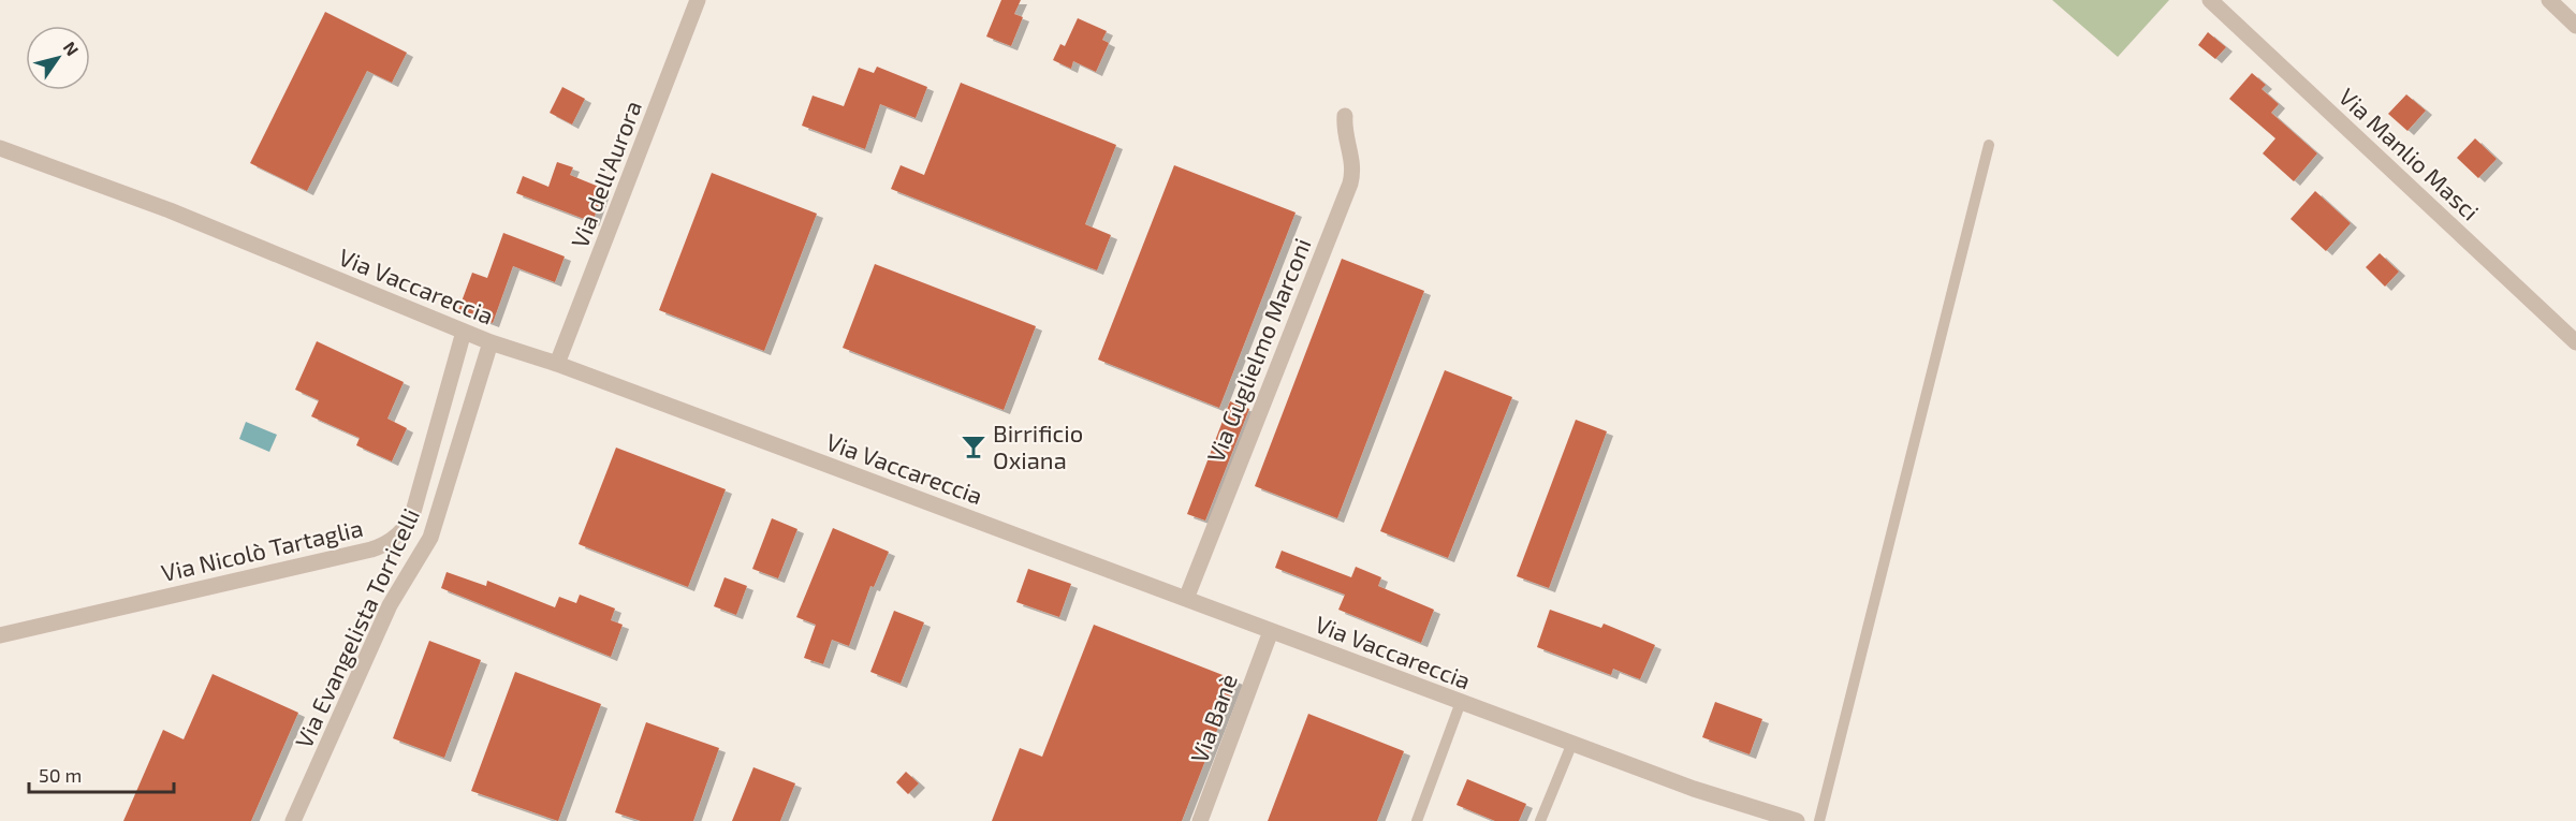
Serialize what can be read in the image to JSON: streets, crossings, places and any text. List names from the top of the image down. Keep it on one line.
{"streets":{"street":["Via Manlio Masci","Via dell'Aurora","Via Vaccareccia","Via Guglielmo Marconi","Via Nicolò Tartaglia","Via Evangelista Torricelli","Via Banè"]},"crossings":[["Via dell'Aurora","Via Vaccareccia"],["Via Vaccareccia","Via Guglielmo Marconi"],["Via Vaccareccia","Via Nicolò Tartaglia"],["Via Vaccareccia","Via Evangelista Torricelli"],["Via Vaccareccia","Via Banè"]],"places":{"bar":["Birrificio Oxiana"]},"scale_bar":"50 m","north":"top right"}
